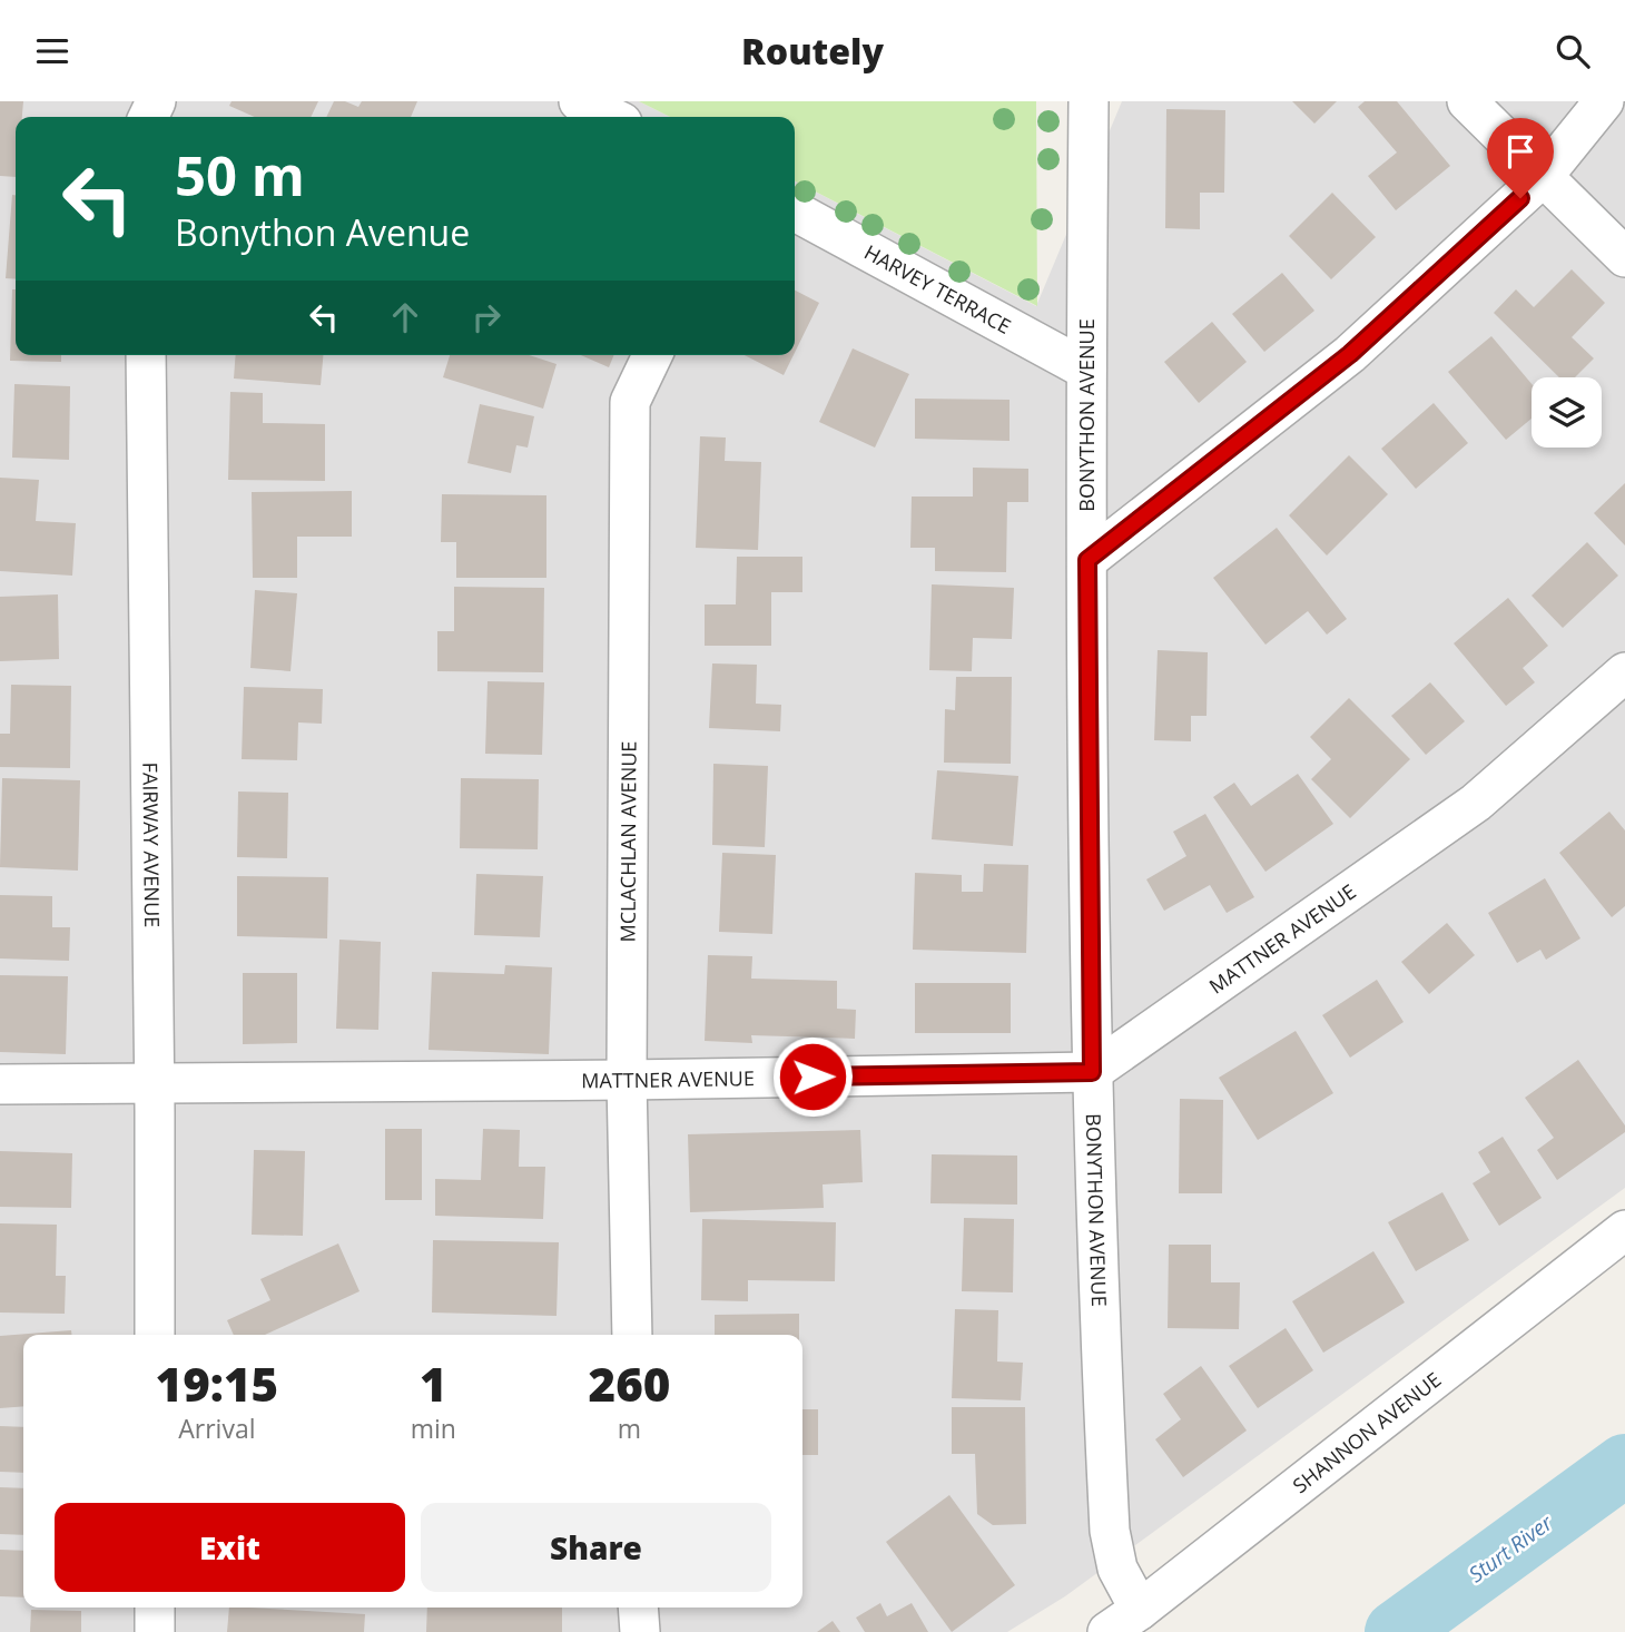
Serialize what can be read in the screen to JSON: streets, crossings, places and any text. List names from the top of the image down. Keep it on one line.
{"streets":{"street":["HARVEY TERRACE","BONYTHON AVENUE","MCLACHLAN AVENUE","FAIRWAY AVENUE","MATTNER AVENUE","SHANNON AVENUE"]},"crossings":[["HARVEY TERRACE","BONYTHON AVENUE"],["BONYTHON AVENUE","MATTNER AVENUE"],["BONYTHON AVENUE","SHANNON AVENUE"],["MCLACHLAN AVENUE","MATTNER AVENUE"],["FAIRWAY AVENUE","MATTNER AVENUE"]],"water":["Sturt River"],"page":{"header":"Routely","turn":["50 m","Bonython Avenue"],"eta":["19:15","Arrival","1","min","260","m"],"buttons":["Exit","Share"]}}
